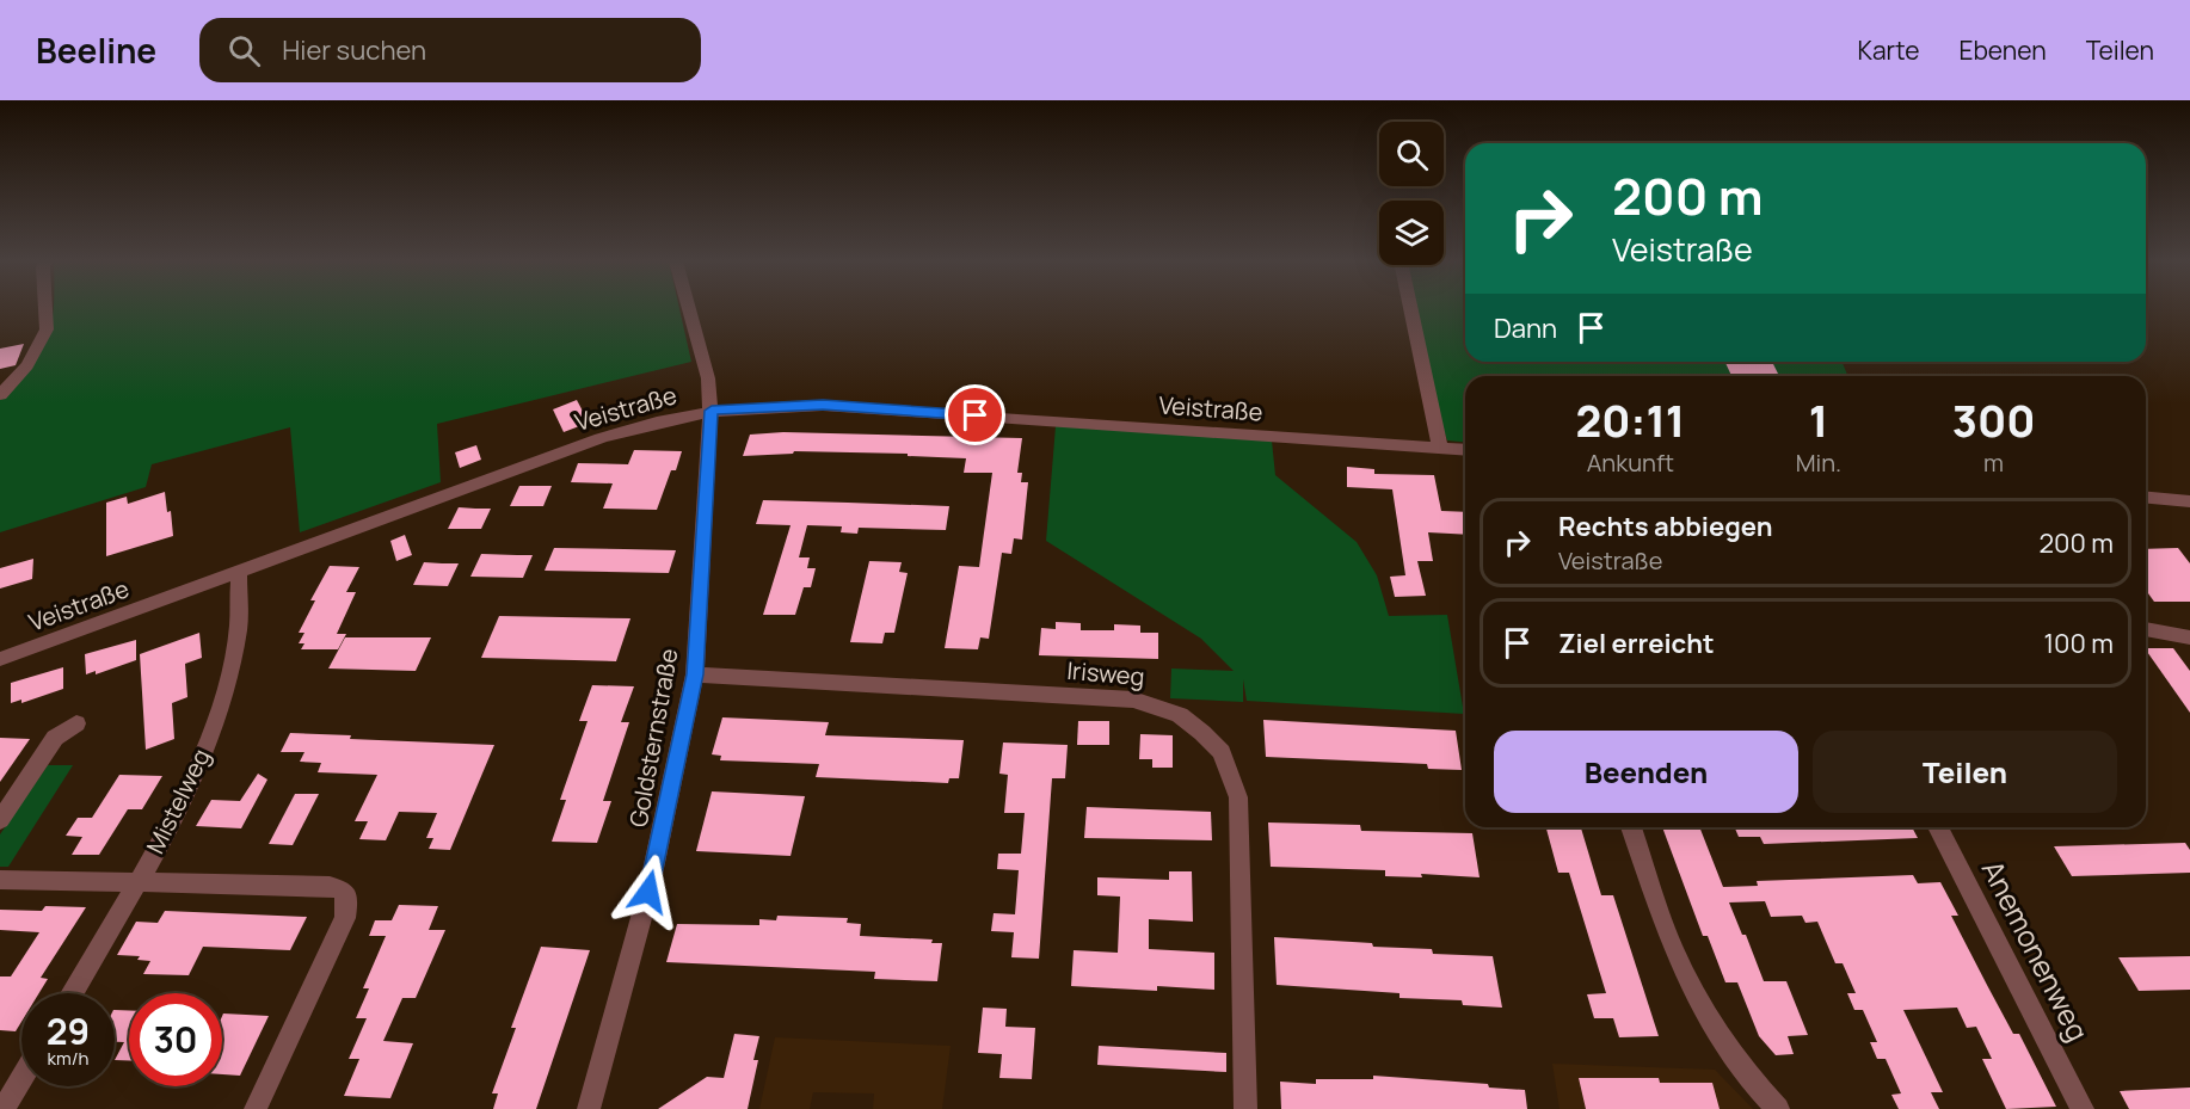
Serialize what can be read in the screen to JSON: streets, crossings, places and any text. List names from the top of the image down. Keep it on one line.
{"streets":{"street":["Veistraße","Irisweg","Goldsternstraße","Mistelweg","Anemonenweg"]},"crossings":[["Veistraße","Goldsternstraße"],["Veistraße","Mistelweg"],["Irisweg","Goldsternstraße"]],"page":{"header":"Beeline","search":"Hier suchen","nav":["Karte","Ebenen","Teilen"],"turn":["200 m","Veistraße"],"then":"Dann","eta":["20:11","Ankunft","1","Min.","300","m"],"list":[{"name":"Rechts abbiegen","note":"Veistraße","value":"200 m"},{"name":"Ziel erreicht","value":"100 m"}],"buttons":["Beenden","Teilen"],"speed":"29 km/h","limit":"30"}}
